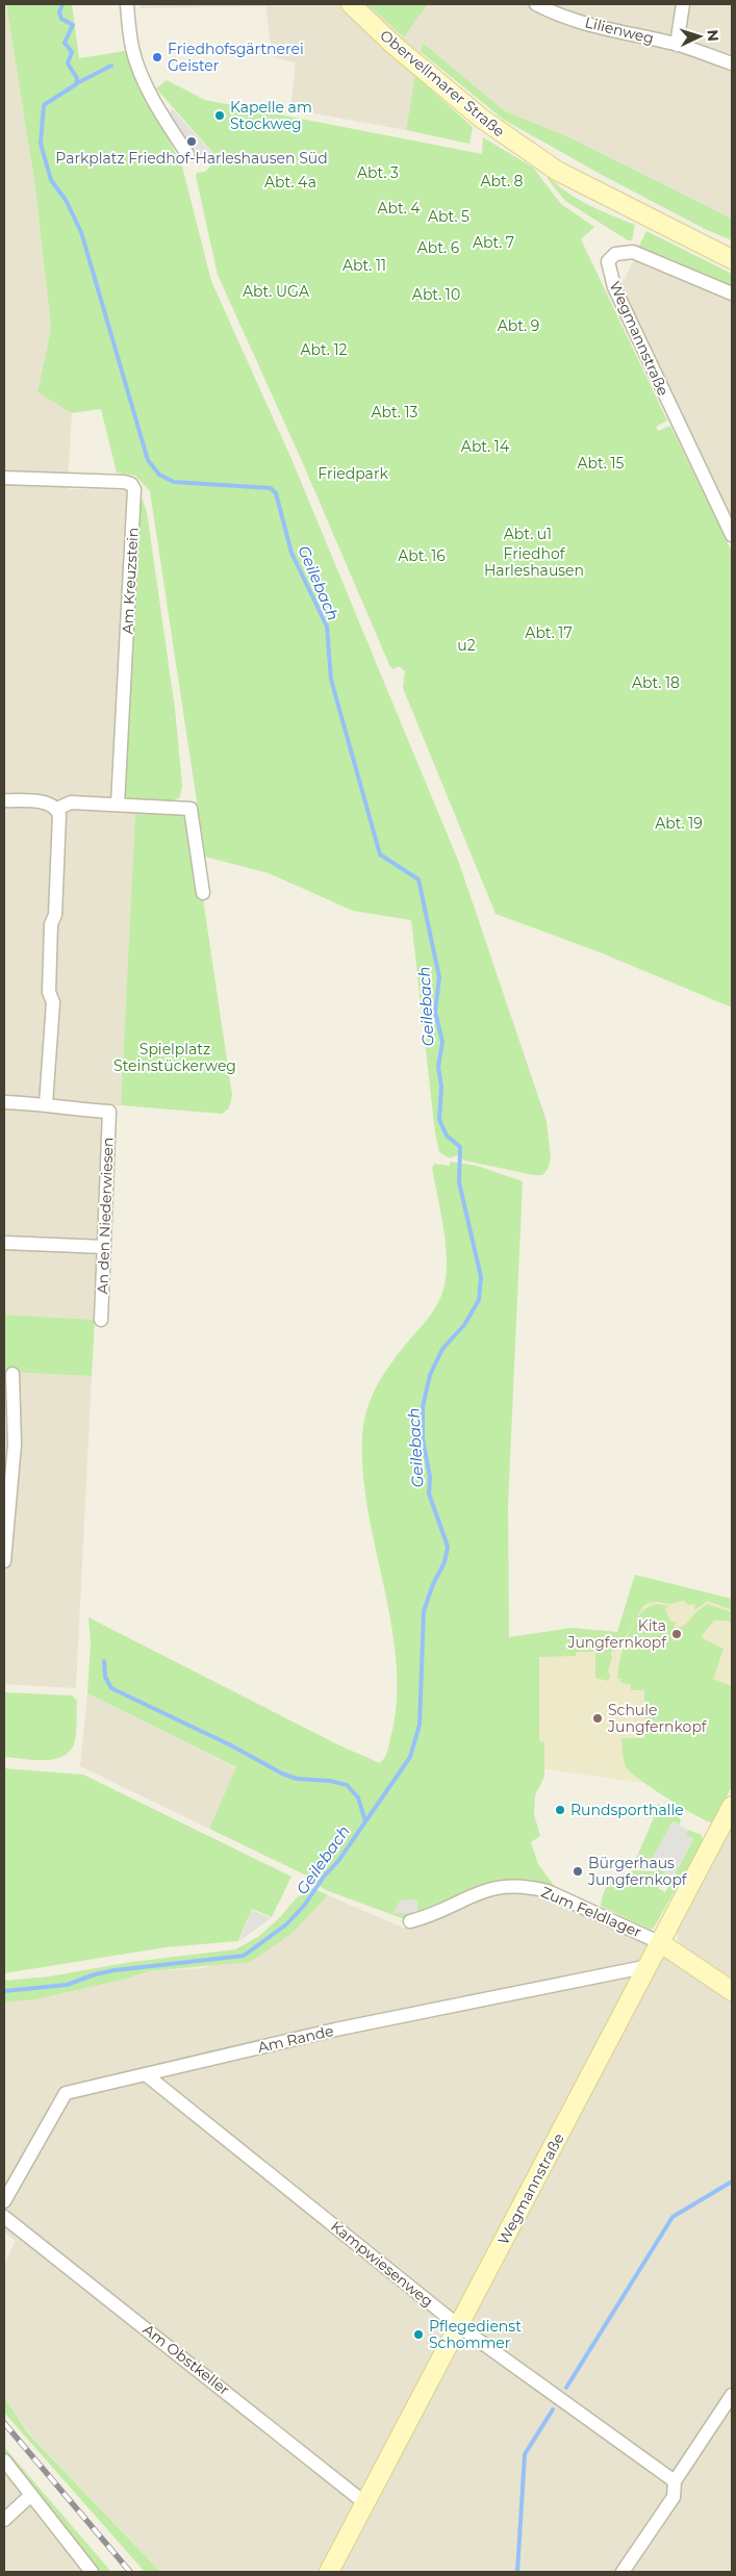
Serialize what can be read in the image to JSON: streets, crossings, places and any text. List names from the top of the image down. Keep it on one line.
{"streets":{"street":["Lilienweg","Obervellmarer Straße","Wegmannstraße","Am Kreuzstein","An den Niederwiesen","Zum Feldlager","Am Rande","Kampwiesenweg","Am Obstkeller"]},"crossings":[["Wegmannstraße","Zum Feldlager"],["Wegmannstraße","Am Rande"],["Wegmannstraße","Kampwiesenweg"],["Wegmannstraße","Am Obstkeller"],["Am Rande","Kampwiesenweg"]],"water":["Geilebach"],"parks":["Abt. 3","Abt. 8","Abt. 4a","Abt. 4","Abt. 5","Abt. 7","Abt. 6","Abt. 11","Abt. UGA","Abt. 10","Abt. 9","Abt. 12","Abt. 13","Abt. 14","Abt. 15","Friedpark","Abt. u1","Friedhof Harleshausen","Abt. 16","Abt. 17","u2","Abt. 18","Abt. 19","Spielplatz Steinstückerweg"],"places":["Friedhofsgärtnerei Geister","Kapelle am Stockweg","Parkplatz Friedhof-Harleshausen Süd","Kita Jungfernkopf","Schule Jungfernkopf","Rundsporthalle","Bürgerhaus Jungfernkopf","Pflegedienst Schommer"],"north":"right"}
